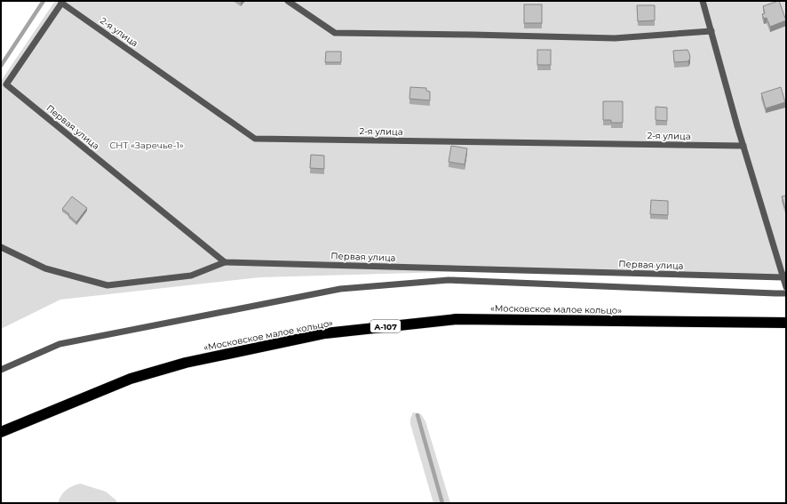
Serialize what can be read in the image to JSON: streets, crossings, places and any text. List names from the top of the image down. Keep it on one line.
{"streets":{"highway":["«Московское малое кольцо»","А-107"],"lane":["2-я улица","Первая улица"]},"crossings":[["2-я улица","Первая улица"]],"parks":["СНТ «Заречье-1»"]}
